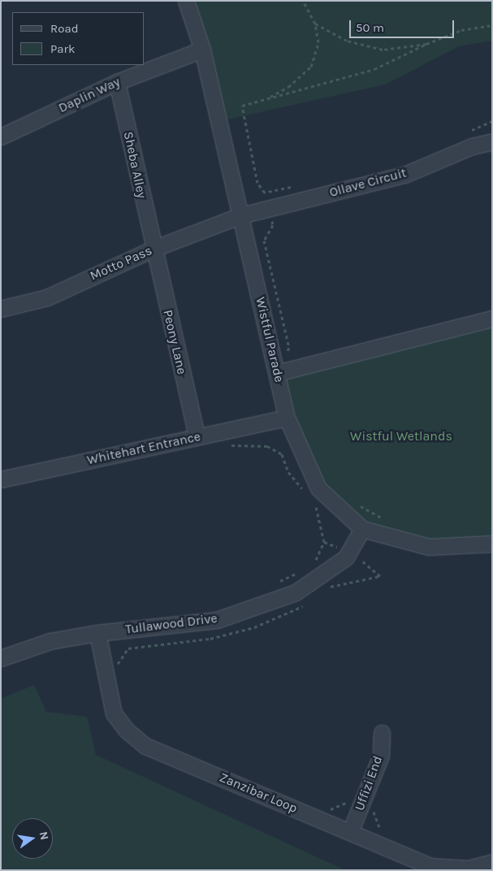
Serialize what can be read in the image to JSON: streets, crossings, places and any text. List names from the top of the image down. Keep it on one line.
{"streets":{"street":["Daplin Way","Sheba Alley","Ollave Circuit","Motto Pass","Wistful Parade","Peony Lane","Whitehart Entrance","Tullawood Drive","Uffizi End","Zanzibar Loop"]},"crossings":[["Daplin Way","Sheba Alley"],["Daplin Way","Wistful Parade"],["Sheba Alley","Motto Pass"],["Sheba Alley","Peony Lane"],["Ollave Circuit","Motto Pass"],["Ollave Circuit","Wistful Parade"],["Motto Pass","Wistful Parade"],["Motto Pass","Peony Lane"],["Wistful Parade","Whitehart Entrance"],["Wistful Parade","Tullawood Drive"],["Peony Lane","Whitehart Entrance"],["Tullawood Drive","Zanzibar Loop"],["Uffizi End","Zanzibar Loop"]],"parks":["Wistful Wetlands"],"legend":["Road","Park"],"scale_bar":"50 m","north":"right"}
